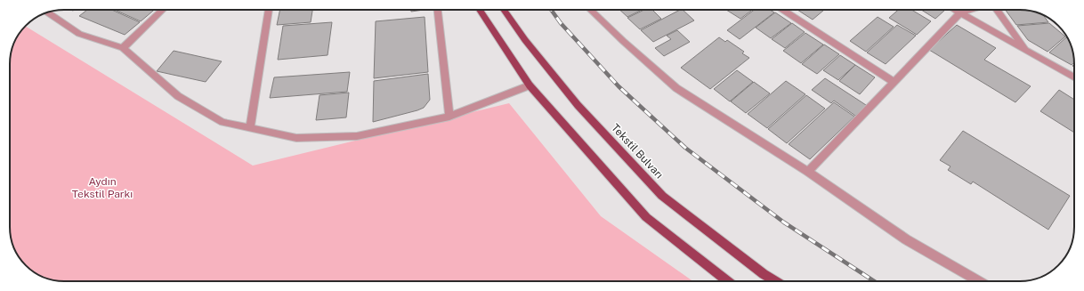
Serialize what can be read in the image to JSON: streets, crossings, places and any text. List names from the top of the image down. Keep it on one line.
{"streets":{"main road":["Tekstil Bulvarı"]},"parks":["Aydın Tekstil Parkı"]}
